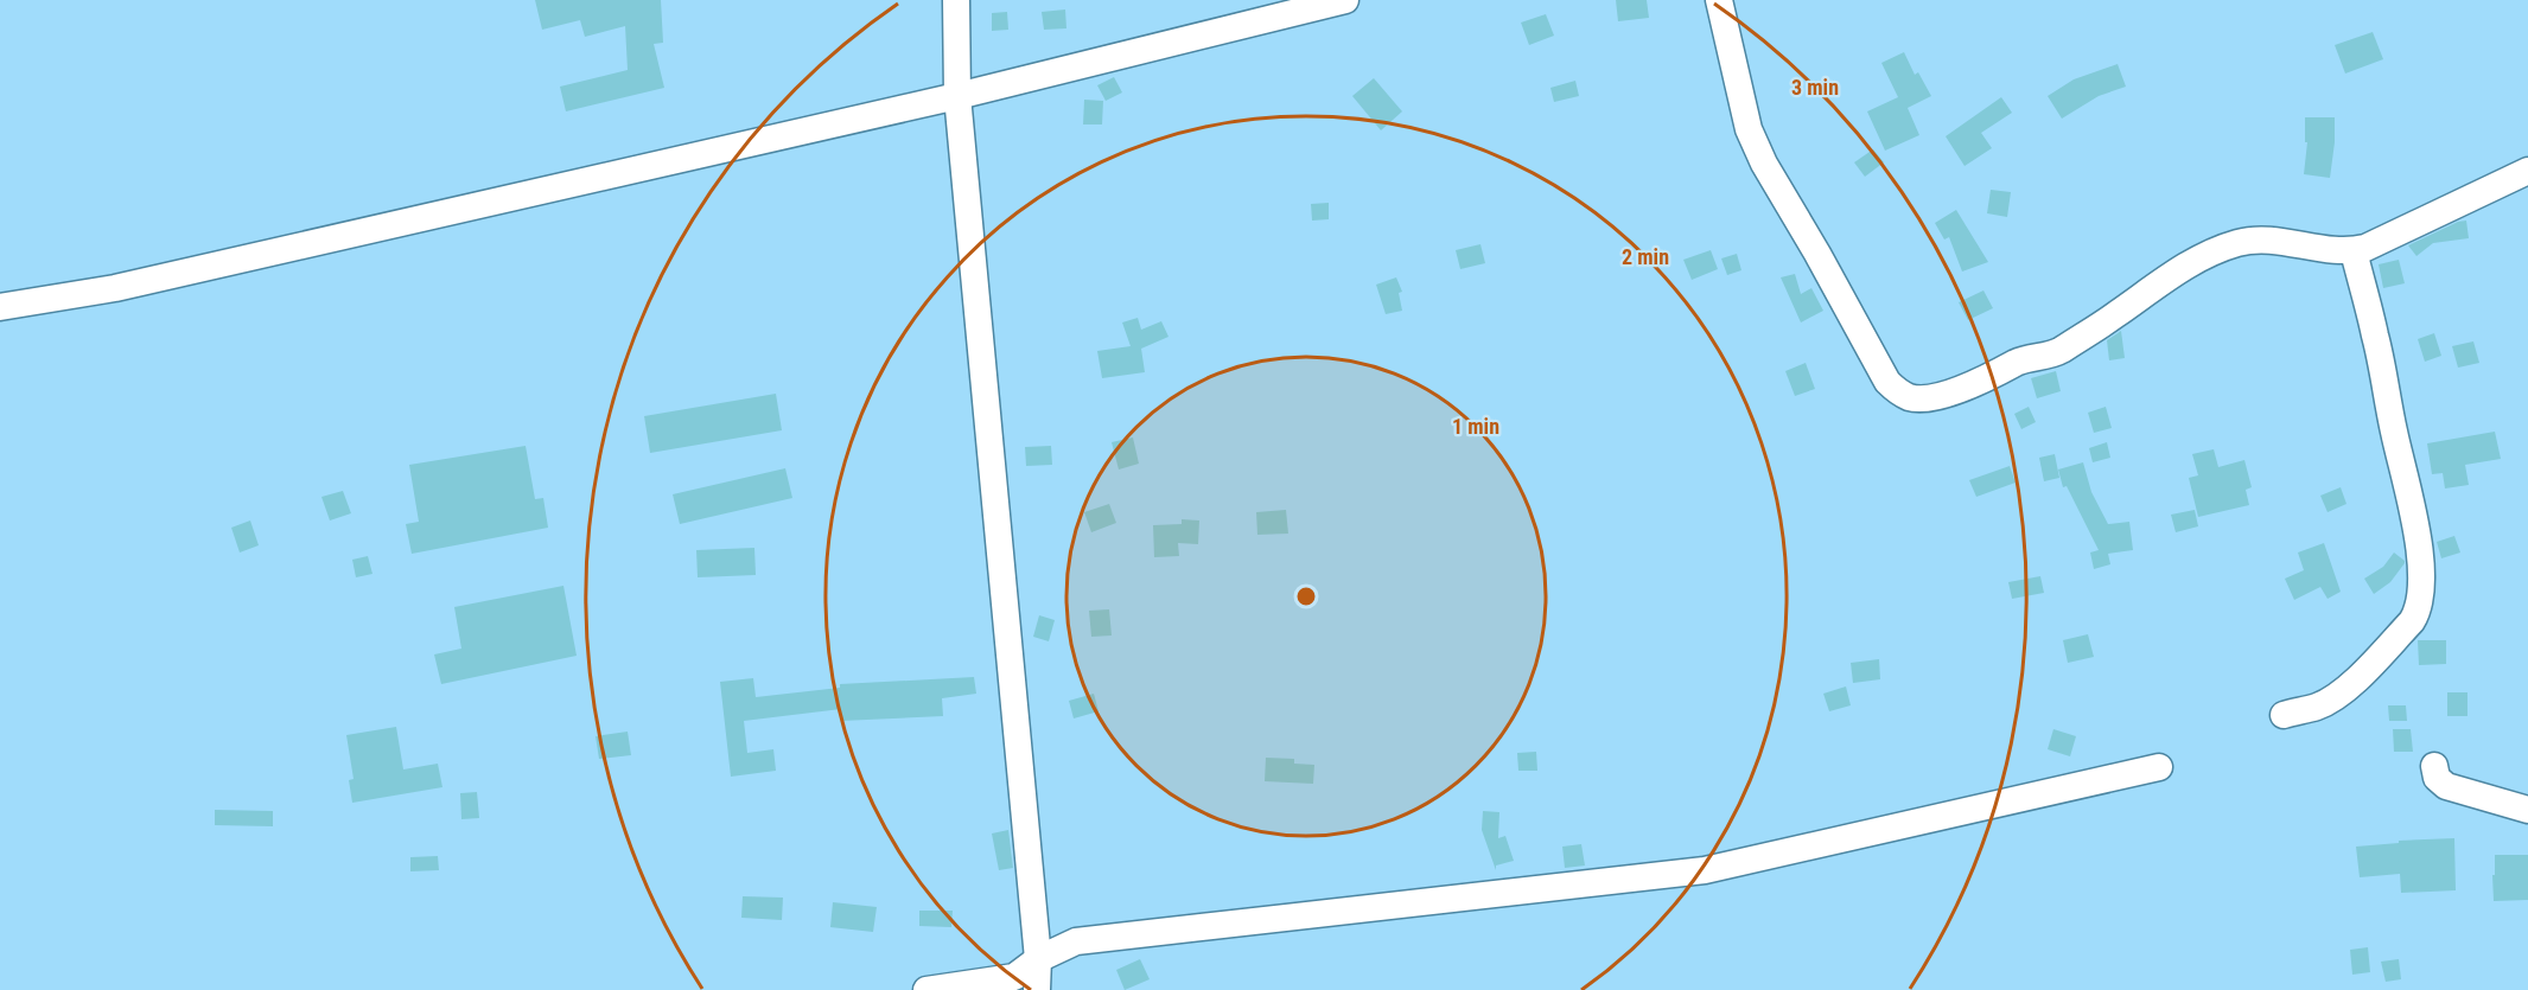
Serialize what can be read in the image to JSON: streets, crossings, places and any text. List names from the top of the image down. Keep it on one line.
{"rings":["3 min","2 min","1 min"]}
